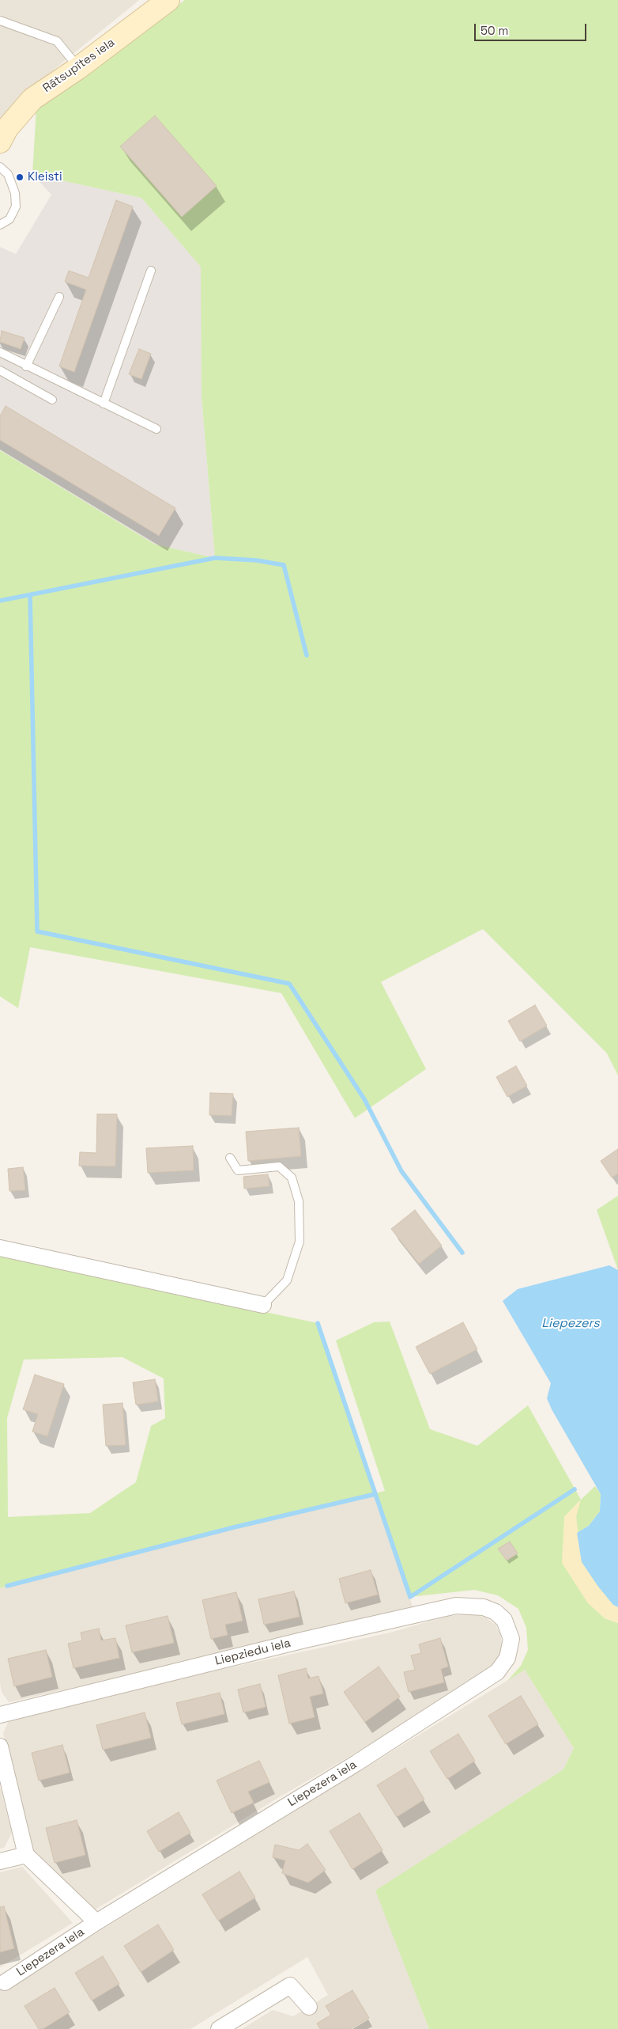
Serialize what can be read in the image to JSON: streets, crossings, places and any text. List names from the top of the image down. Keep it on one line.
{"streets":{"street":["Rātsupītes iela","Liepziedu iela","Liepezera iela"]},"crossings":[["Liepziedu iela","Liepezera iela"]],"water":["Liepezers"],"places":["Kleisti"],"scale_bar":"50 m"}
